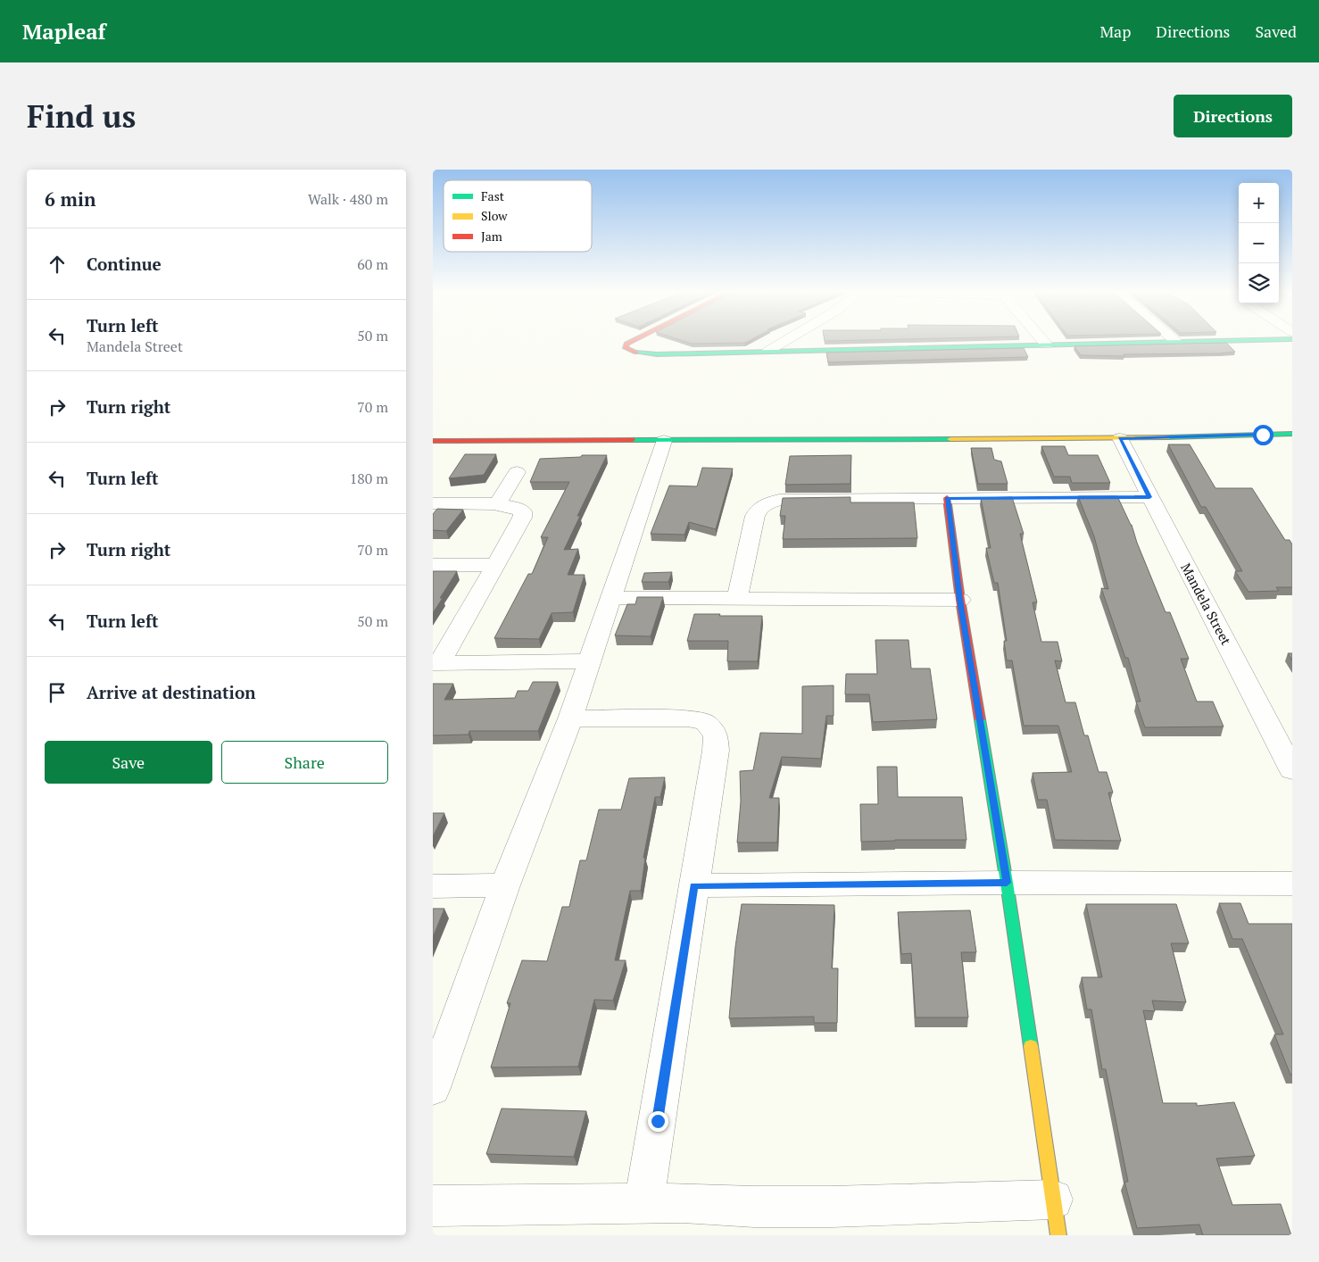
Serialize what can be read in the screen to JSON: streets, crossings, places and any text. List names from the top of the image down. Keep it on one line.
{"streets":{"street":["Mandela Street"]},"legend":["Fast","Slow","Jam"],"page":{"header":"Mapleaf","nav":["Map","Directions","Saved"],"buttons":["Directions",["Save","Share"]],"title":"Find us","heading":["6 min","Walk · 480 m"],"map_buttons":["+","−"],"list":[["Continue","60 m"],["Turn left","Mandela Street","50 m"],["Turn right","70 m"],["Turn left","180 m"],["Turn right","70 m"],["Turn left","50 m"],"Arrive at destination"]}}
